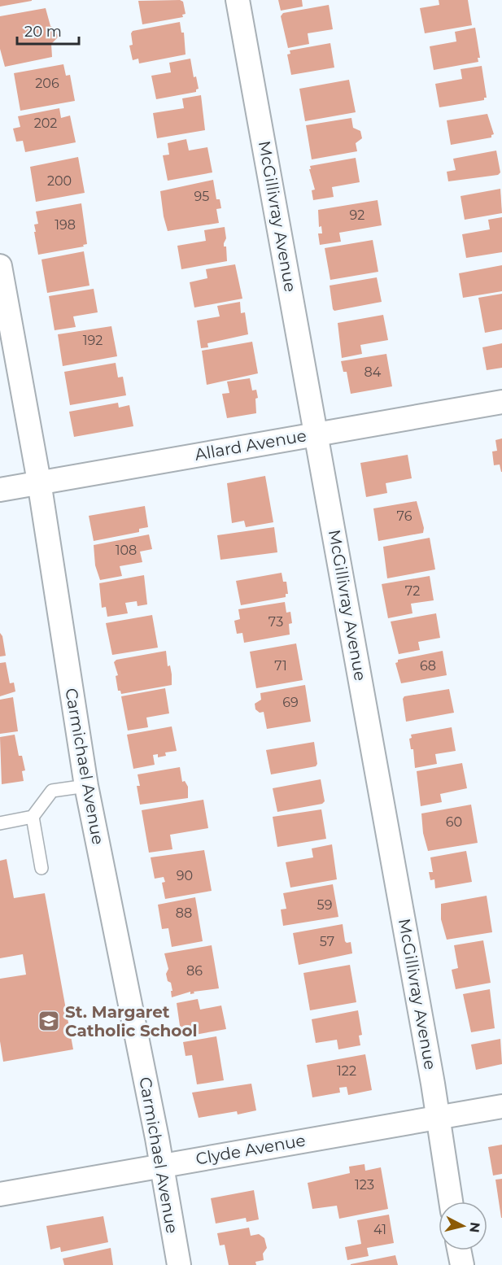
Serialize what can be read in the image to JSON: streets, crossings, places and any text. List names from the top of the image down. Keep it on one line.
{"streets":{"street":["McGillivray Avenue","Allard Avenue","Carmichael Avenue","Clyde Avenue"]},"crossings":[["McGillivray Avenue","Allard Avenue"],["McGillivray Avenue","Clyde Avenue"],["Allard Avenue","Carmichael Avenue"],["Carmichael Avenue","Clyde Avenue"]],"places":{"school or university":["St. Margaret Catholic School"]},"house_numbers":["206","202","200","95","92","198","192","84","76","108","72","73","71","68","69","60","90","59","88","57","86","122","123","41"],"scale_bar":"20 m","north":"right"}
